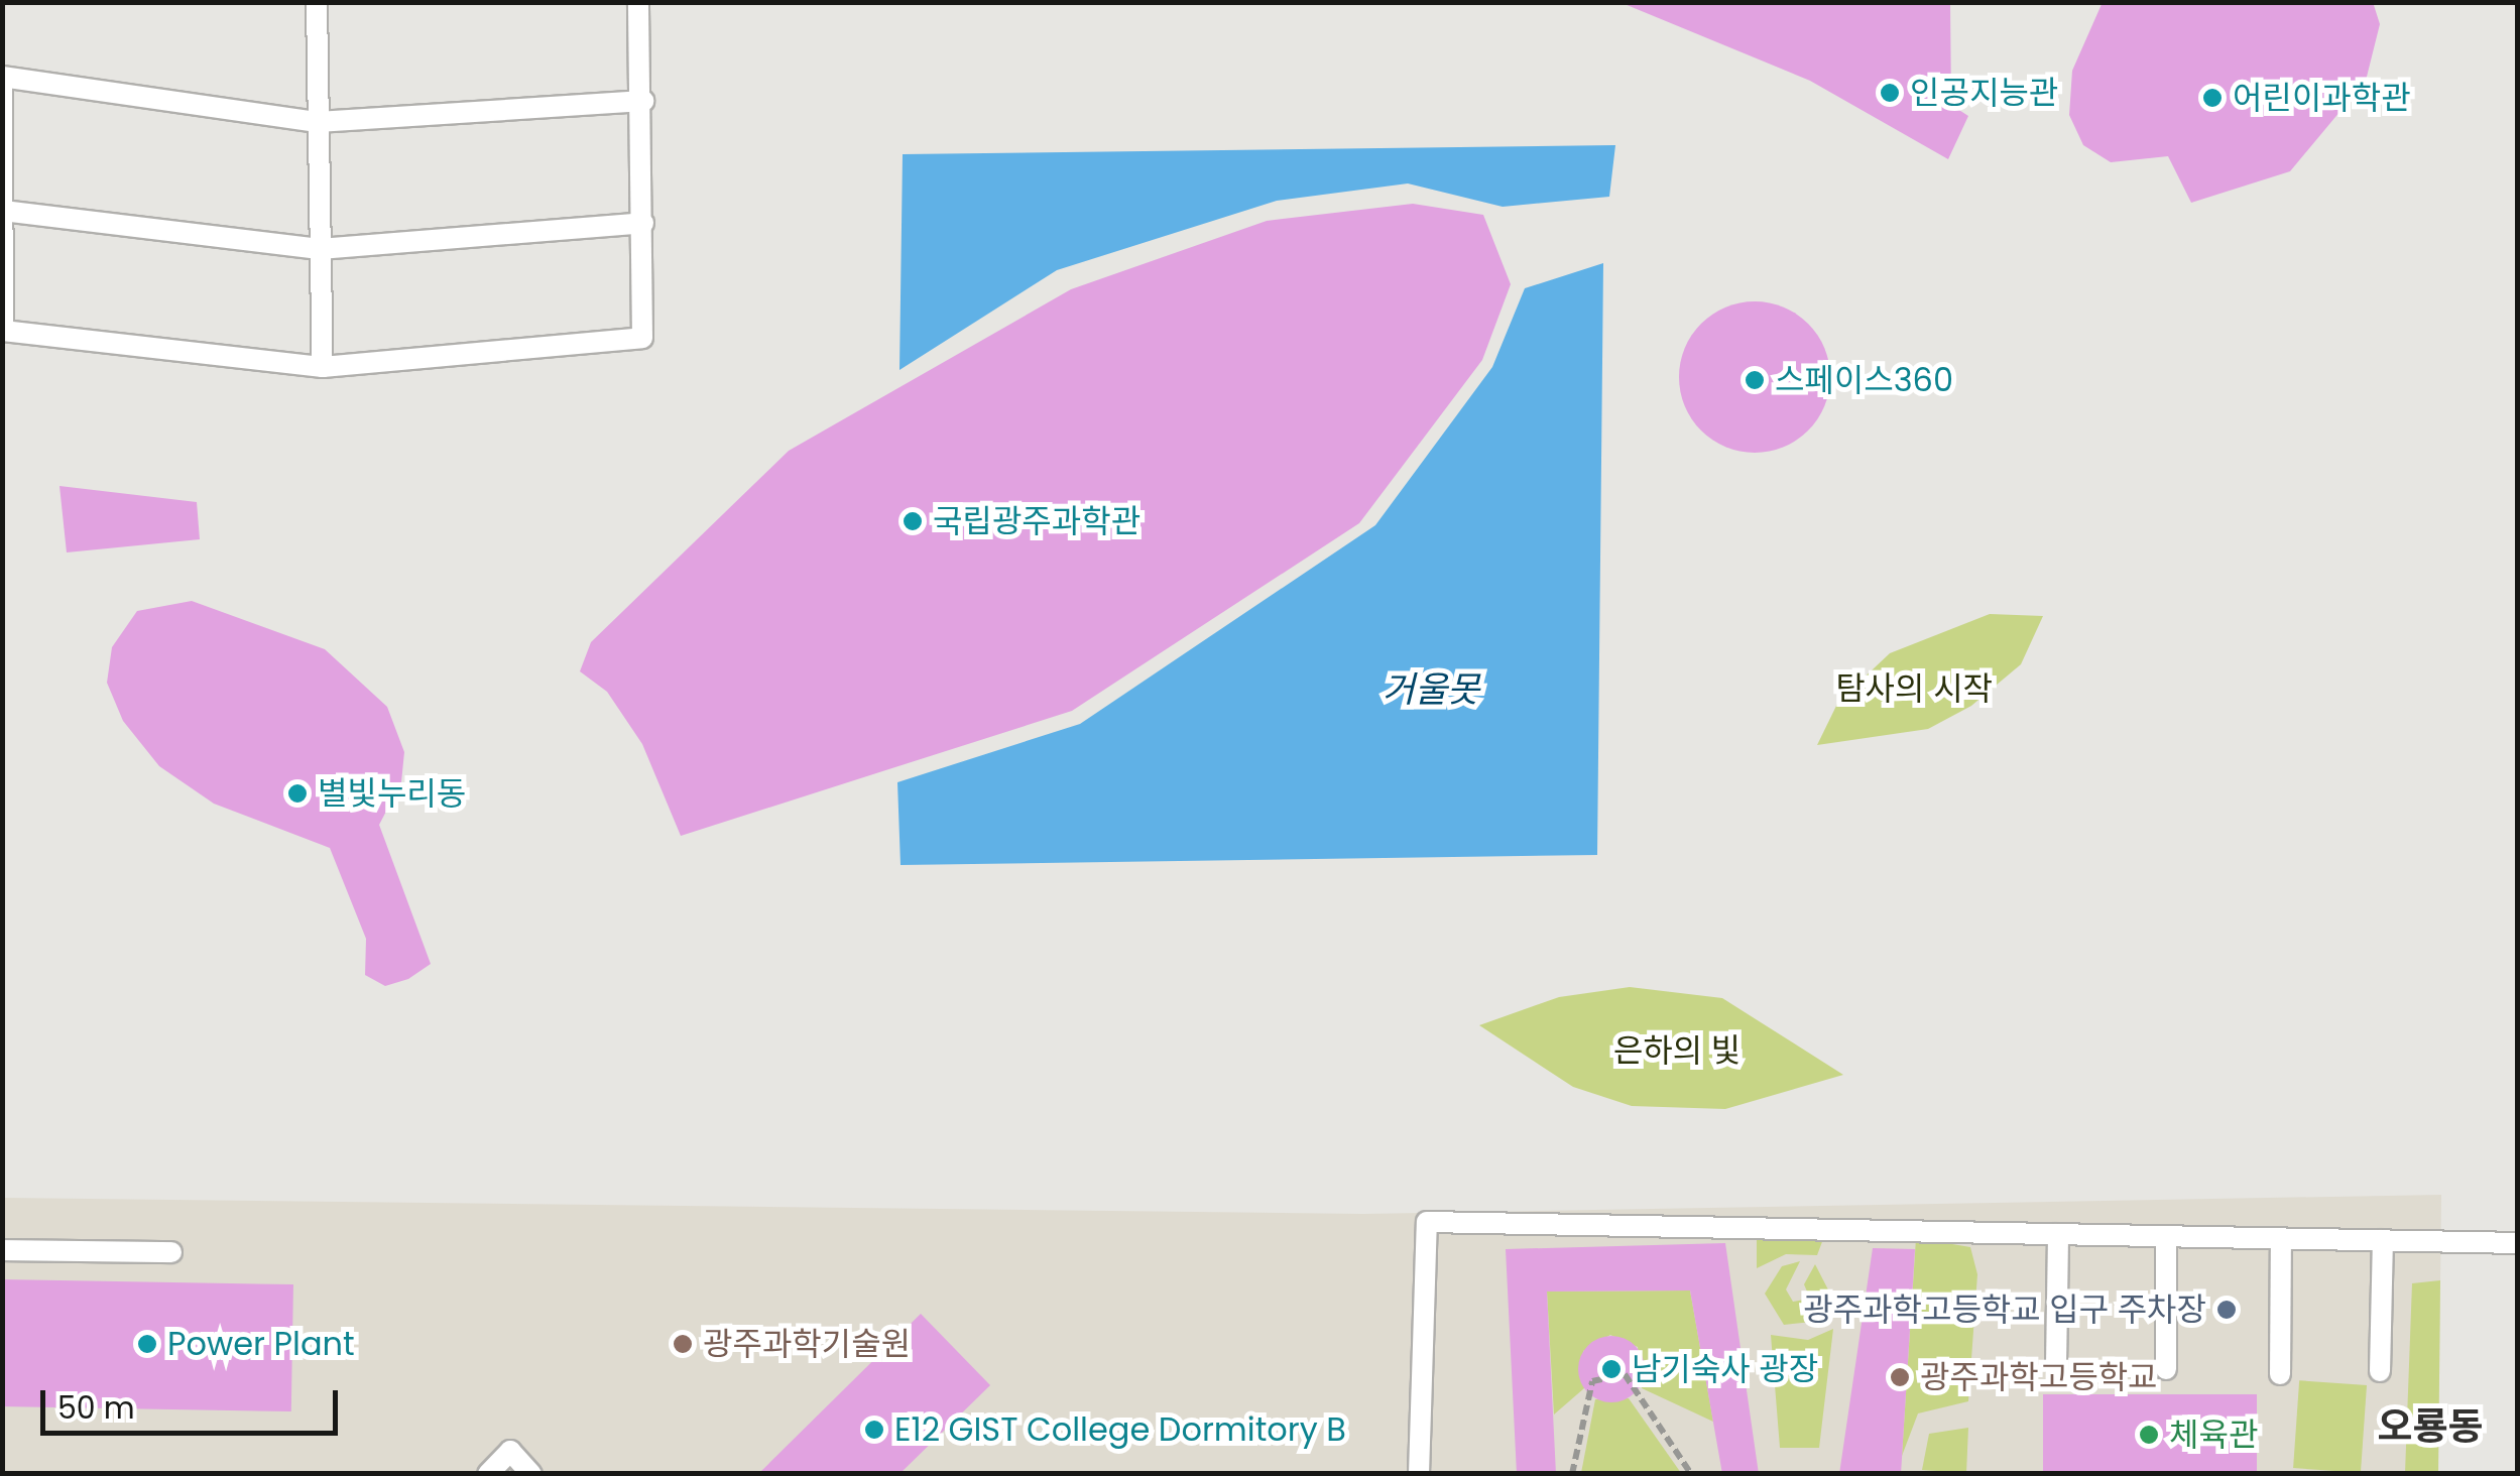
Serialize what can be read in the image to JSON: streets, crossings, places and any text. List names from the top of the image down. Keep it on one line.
{"districts":["오룡동"],"water":["거울못"],"parks":["탐사의 시작","은하의 빛"],"places":["인공지능관","어린이과학관","스페이스360","국립광주과학관","별빛누리동","광주과학고등학교 입구 주차장","Power Plant","광주과학기술원","남기숙사 광장","광주과학고등학교","E12 GIST College Dormitory B","체육관"],"scale_bar":"50 m"}
